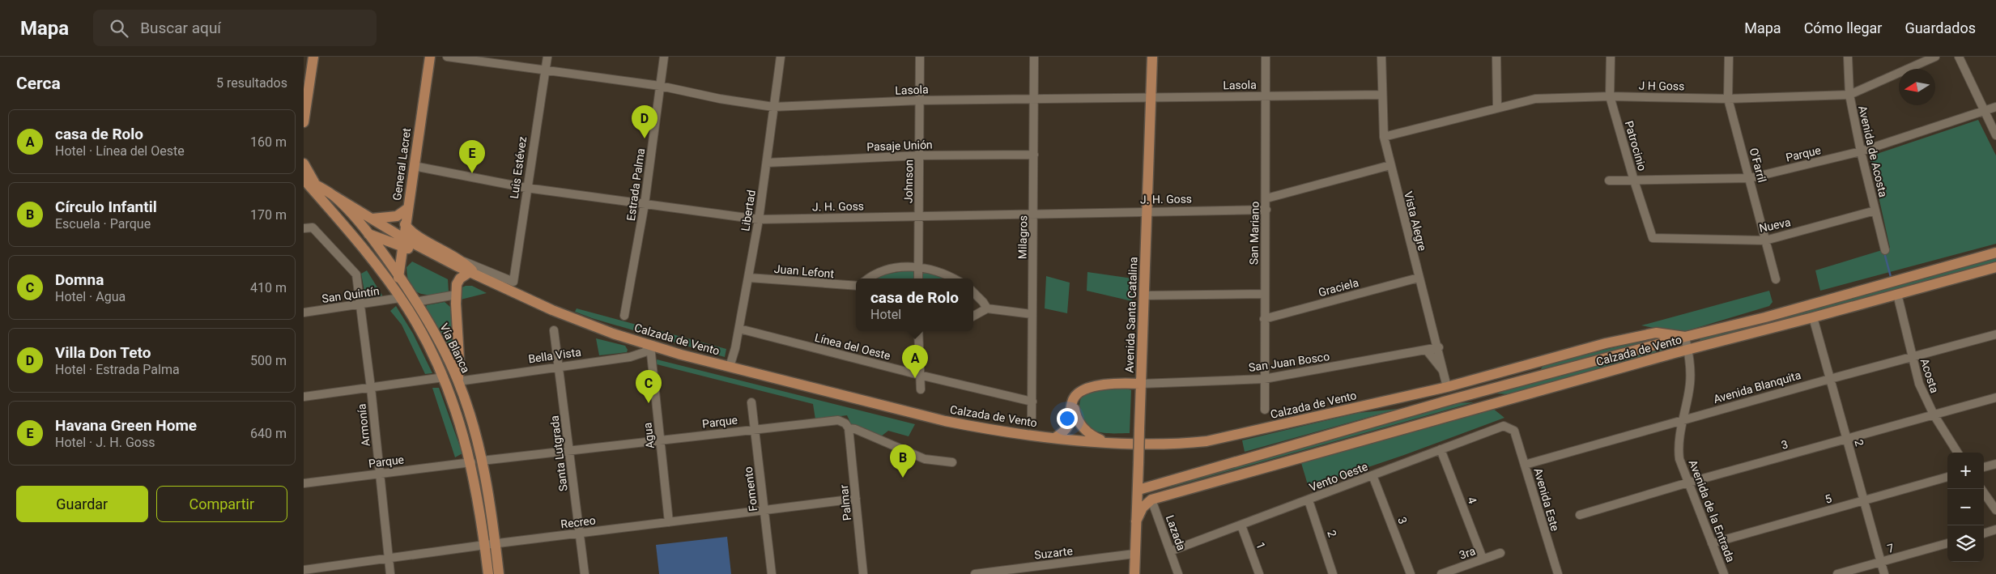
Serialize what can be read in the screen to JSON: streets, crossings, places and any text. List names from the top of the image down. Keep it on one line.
{"streets":{"main road":["General Lacret","Avenida Santa Catalina","Calzada de Vento","Vía Blanca"],"street":["Lasola","J H Goss","Pasaje Unión","Patrocinio","Avenida de Acosta","Parque","O'Farril","Luis Estévez","Johnson","Estrada Palma","J. H. Goss","Libertad","Vista Alegre","Nueva","San Mariano","Milagros","Juan Lefont","Graciela","San Quintín","Línea del Oeste","Bella Vista","San Juan Bosco","Acosta","Avenida Blanquita","Armonía","Agua","2","3","Santa Lutgrada","Vento Oeste","Fomento","5","Avenida Este","4","Palmar","Avenida de la Entrada","Recreo","Lazada","1","7","Suzarte","3ra"]},"crossings":[["Lasola","Luis Estévez"],["Lasola","Johnson"],["Lasola","Estrada Palma"],["Lasola","Libertad"],["Lasola","Vista Alegre"],["Lasola","San Mariano"],["Lasola","Milagros"],["Lasola","Avenida Santa Catalina"],["J H Goss","Patrocinio"],["J H Goss","Avenida de Acosta"],["J H Goss","O'Farril"],["J H Goss","Vista Alegre"],["Pasaje Unión","Johnson"],["Pasaje Unión","Libertad"],["Pasaje Unión","Milagros"],["Patrocinio","Parque"],["Patrocinio","Nueva"],["Avenida de Acosta","Parque"],["Avenida de Acosta","Nueva"],["Parque","O'Farril"],["Parque","Vía Blanca"],["Parque","Armonía"],["Parque","Agua"],["Parque","Santa Lutgrada"],["Parque","Fomento"],["Parque","Palmar"],["General Lacret","J. H. Goss"],["General Lacret","Vía Blanca"],["O'Farril","Nueva"],["Luis Estévez","J. H. Goss"],["Johnson","J. H. Goss"],["Johnson","Juan Lefont"],["Estrada Palma","J. H. Goss"],["J. H. Goss","Libertad"],["J. H. Goss","San Mariano"],["J. H. Goss","Milagros"],["J. H. Goss","Avenida Santa Catalina"],["Libertad","Juan Lefont"],["Libertad","Calzada de Vento"],["Libertad","Línea del Oeste"],["Vista Alegre","Graciela"],["Vista Alegre","Calzada de Vento"],["Vista Alegre","San Juan Bosco"],["San Mariano","Graciela"],["San Mariano","San Juan Bosco"],["Milagros","Línea del Oeste"],["San Quintín","Vía Blanca"],["San Quintín","Armonía"],["Avenida Santa Catalina","Calzada de Vento"],["Avenida Santa Catalina","San Juan Bosco"],["Avenida Santa Catalina","Suzarte"],["Calzada de Vento","Bella Vista"],["Calzada de Vento","Acosta"],["Calzada de Vento","Agua"],["Calzada de Vento","2"],["Calzada de Vento","Avenida de la Entrada"],["Calzada de Vento","Lazada"],["Vía Blanca","Bella Vista"],["Vía Blanca","Recreo"],["Bella Vista","Agua"],["Bella Vista","Santa Lutgrada"],["Acosta","Avenida Blanquita"],["Acosta","3"],["Avenida Blanquita","2"],["Avenida Blanquita","Avenida Este"],["Avenida Blanquita","Avenida de la Entrada"],["Armonía","Recreo"],["Agua","Recreo"],["2","3"],["2","Vento Oeste"],["2","5"],["2","7"],["3","Vento Oeste"],["3","Avenida de la Entrada"],["Santa Lutgrada","Recreo"],["Vento Oeste","Avenida Este"],["Vento Oeste","4"],["Vento Oeste","Lazada"],["Vento Oeste","1"],["Fomento","Recreo"],["5","Avenida de la Entrada"],["4","3ra"],["Palmar","Recreo"]],"north":"left","page":{"header":"Mapa","search":"Buscar aquí","nav":["Mapa","Cómo llegar","Guardados"],"heading":["Cerca","5 resultados"],"pins":["D","E","A","C","B"],"list":[{"mark":"A","name":"casa de Rolo","note":"Hotel · Línea del Oeste","value":"160 m"},{"mark":"B","name":"Círculo Infantil","note":"Escuela · Parque","value":"170 m"},{"mark":"C","name":"Domna","note":"Hotel · Agua","value":"410 m"},{"mark":"D","name":"Villa Don Teto","note":"Hotel · Estrada Palma","value":"500 m"},{"mark":"E","name":"Havana Green Home","note":"Hotel · J. H. Goss","value":"640 m"}],"popup":["casa de Rolo","Hotel"],"map_buttons":["+","−"],"buttons":["Guardar","Compartir"]}}
